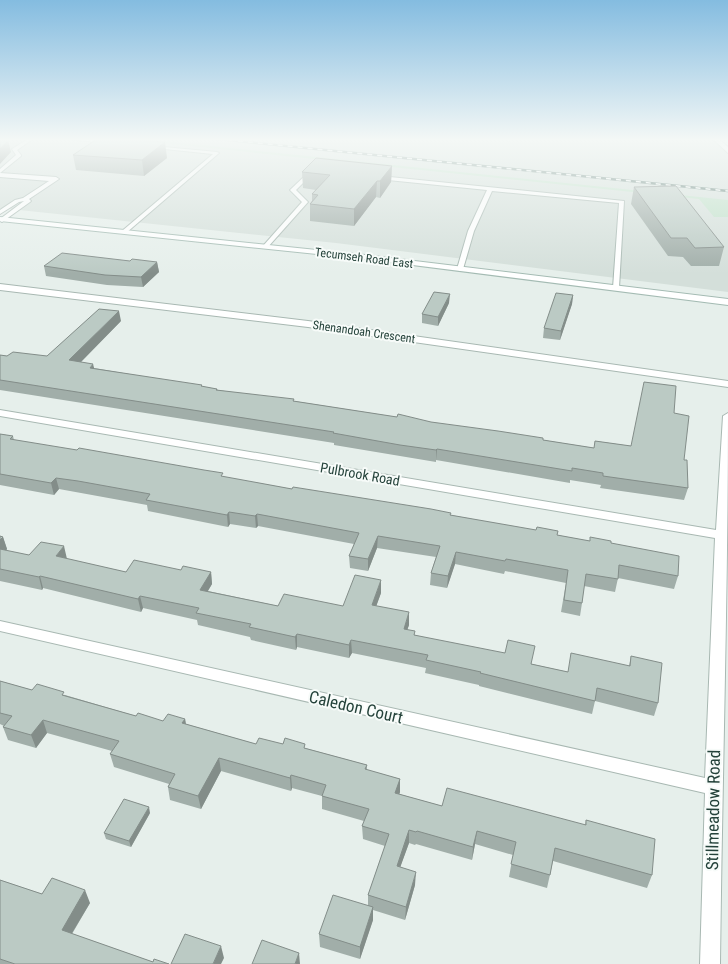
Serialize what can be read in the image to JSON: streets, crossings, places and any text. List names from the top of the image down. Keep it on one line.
{"streets":{"street":["Tecumseh Road East","Shenandoah Crescent","Pulbrook Road","Caledon Court","Stillmeadow Road"]},"crossings":[["Pulbrook Road","Stillmeadow Road"],["Caledon Court","Stillmeadow Road"]]}
